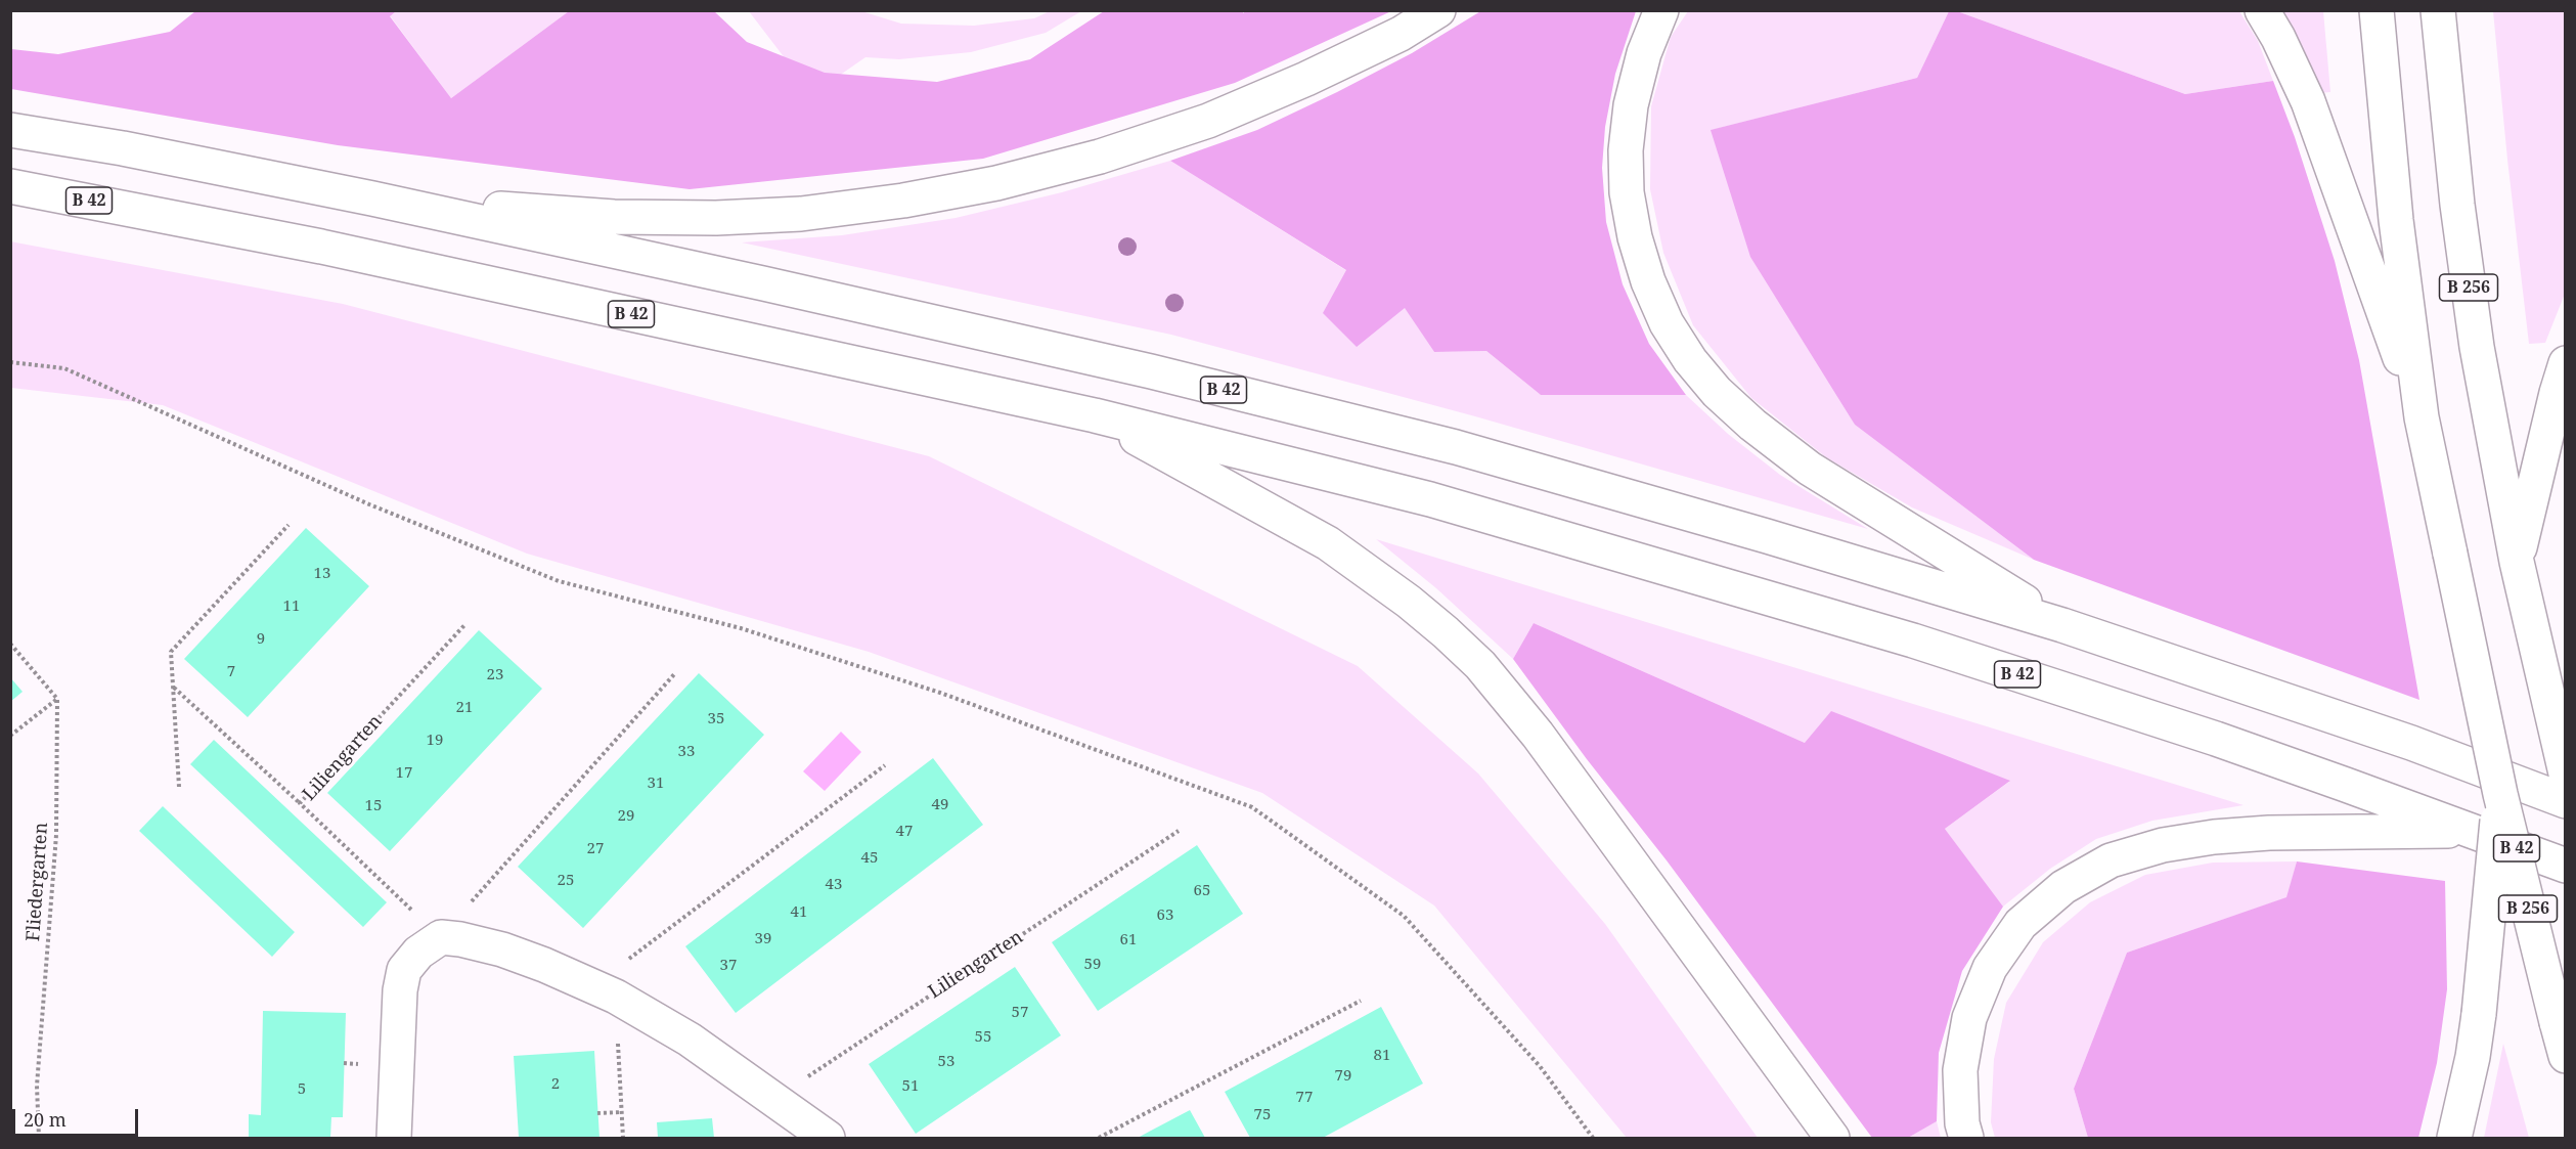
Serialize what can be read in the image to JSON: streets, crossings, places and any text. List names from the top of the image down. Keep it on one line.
{"streets":{"main road":["B 42","B 256"],"path":["Liliengarten","Fliedergarten"]},"house_numbers":["13","11","9","7","23","21","35","19","33","17","31","49","15","29","47","27","45","25","43","65","41","63","39","61","59","37","57","55","81","53","79","2","51","5","77","75"],"scale_bar":"20 m"}
